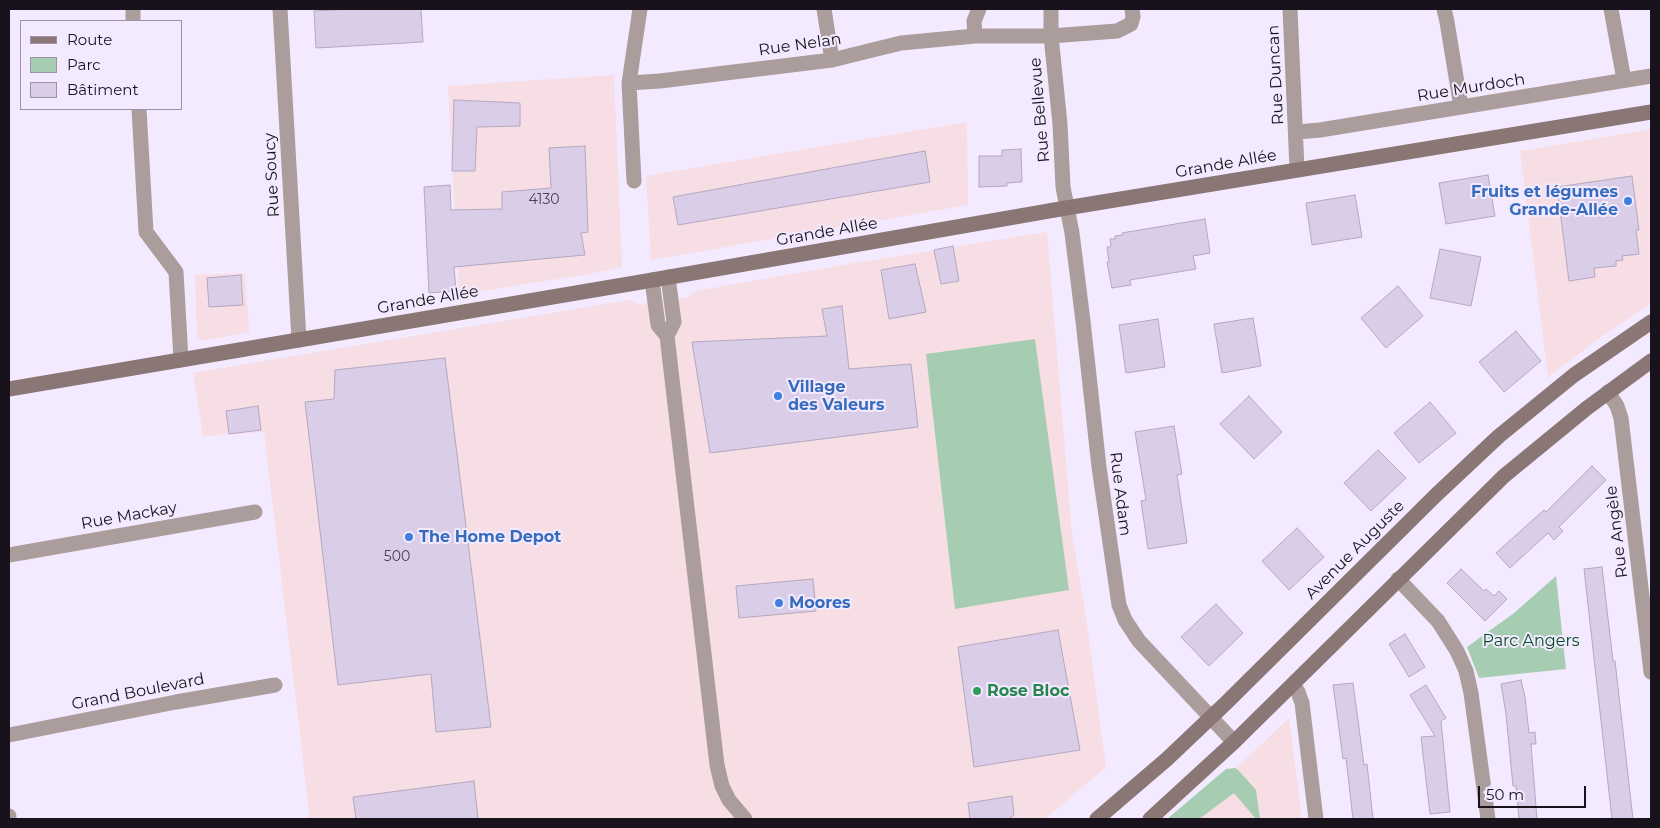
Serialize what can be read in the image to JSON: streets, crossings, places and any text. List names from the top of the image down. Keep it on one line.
{"streets":{"main road":["Grande Allée","Avenue Auguste"],"street":["Rue Nelan","Rue Duncan","Rue Murdoch","Rue Bellevue","Rue Soucy","Rue Adam","Rue Mackay","Rue Angèle","Grand Boulevard"]},"crossings":[["Rue Nelan","Rue Bellevue"],["Rue Duncan","Rue Murdoch"],["Rue Duncan","Grande Allée"],["Rue Bellevue","Grande Allée"],["Rue Bellevue","Rue Adam"],["Grande Allée","Rue Soucy"],["Grande Allée","Rue Adam"],["Rue Adam","Avenue Auguste"]],"parks":["Parc Angers"],"places":["Fruits et légumes Grande-Allée","Village des Valeurs","The Home Depot","Moores","Rose Bloc"],"house_numbers":["4130","500"],"legend":["Route","Parc","Bâtiment"],"scale_bar":"50 m"}
